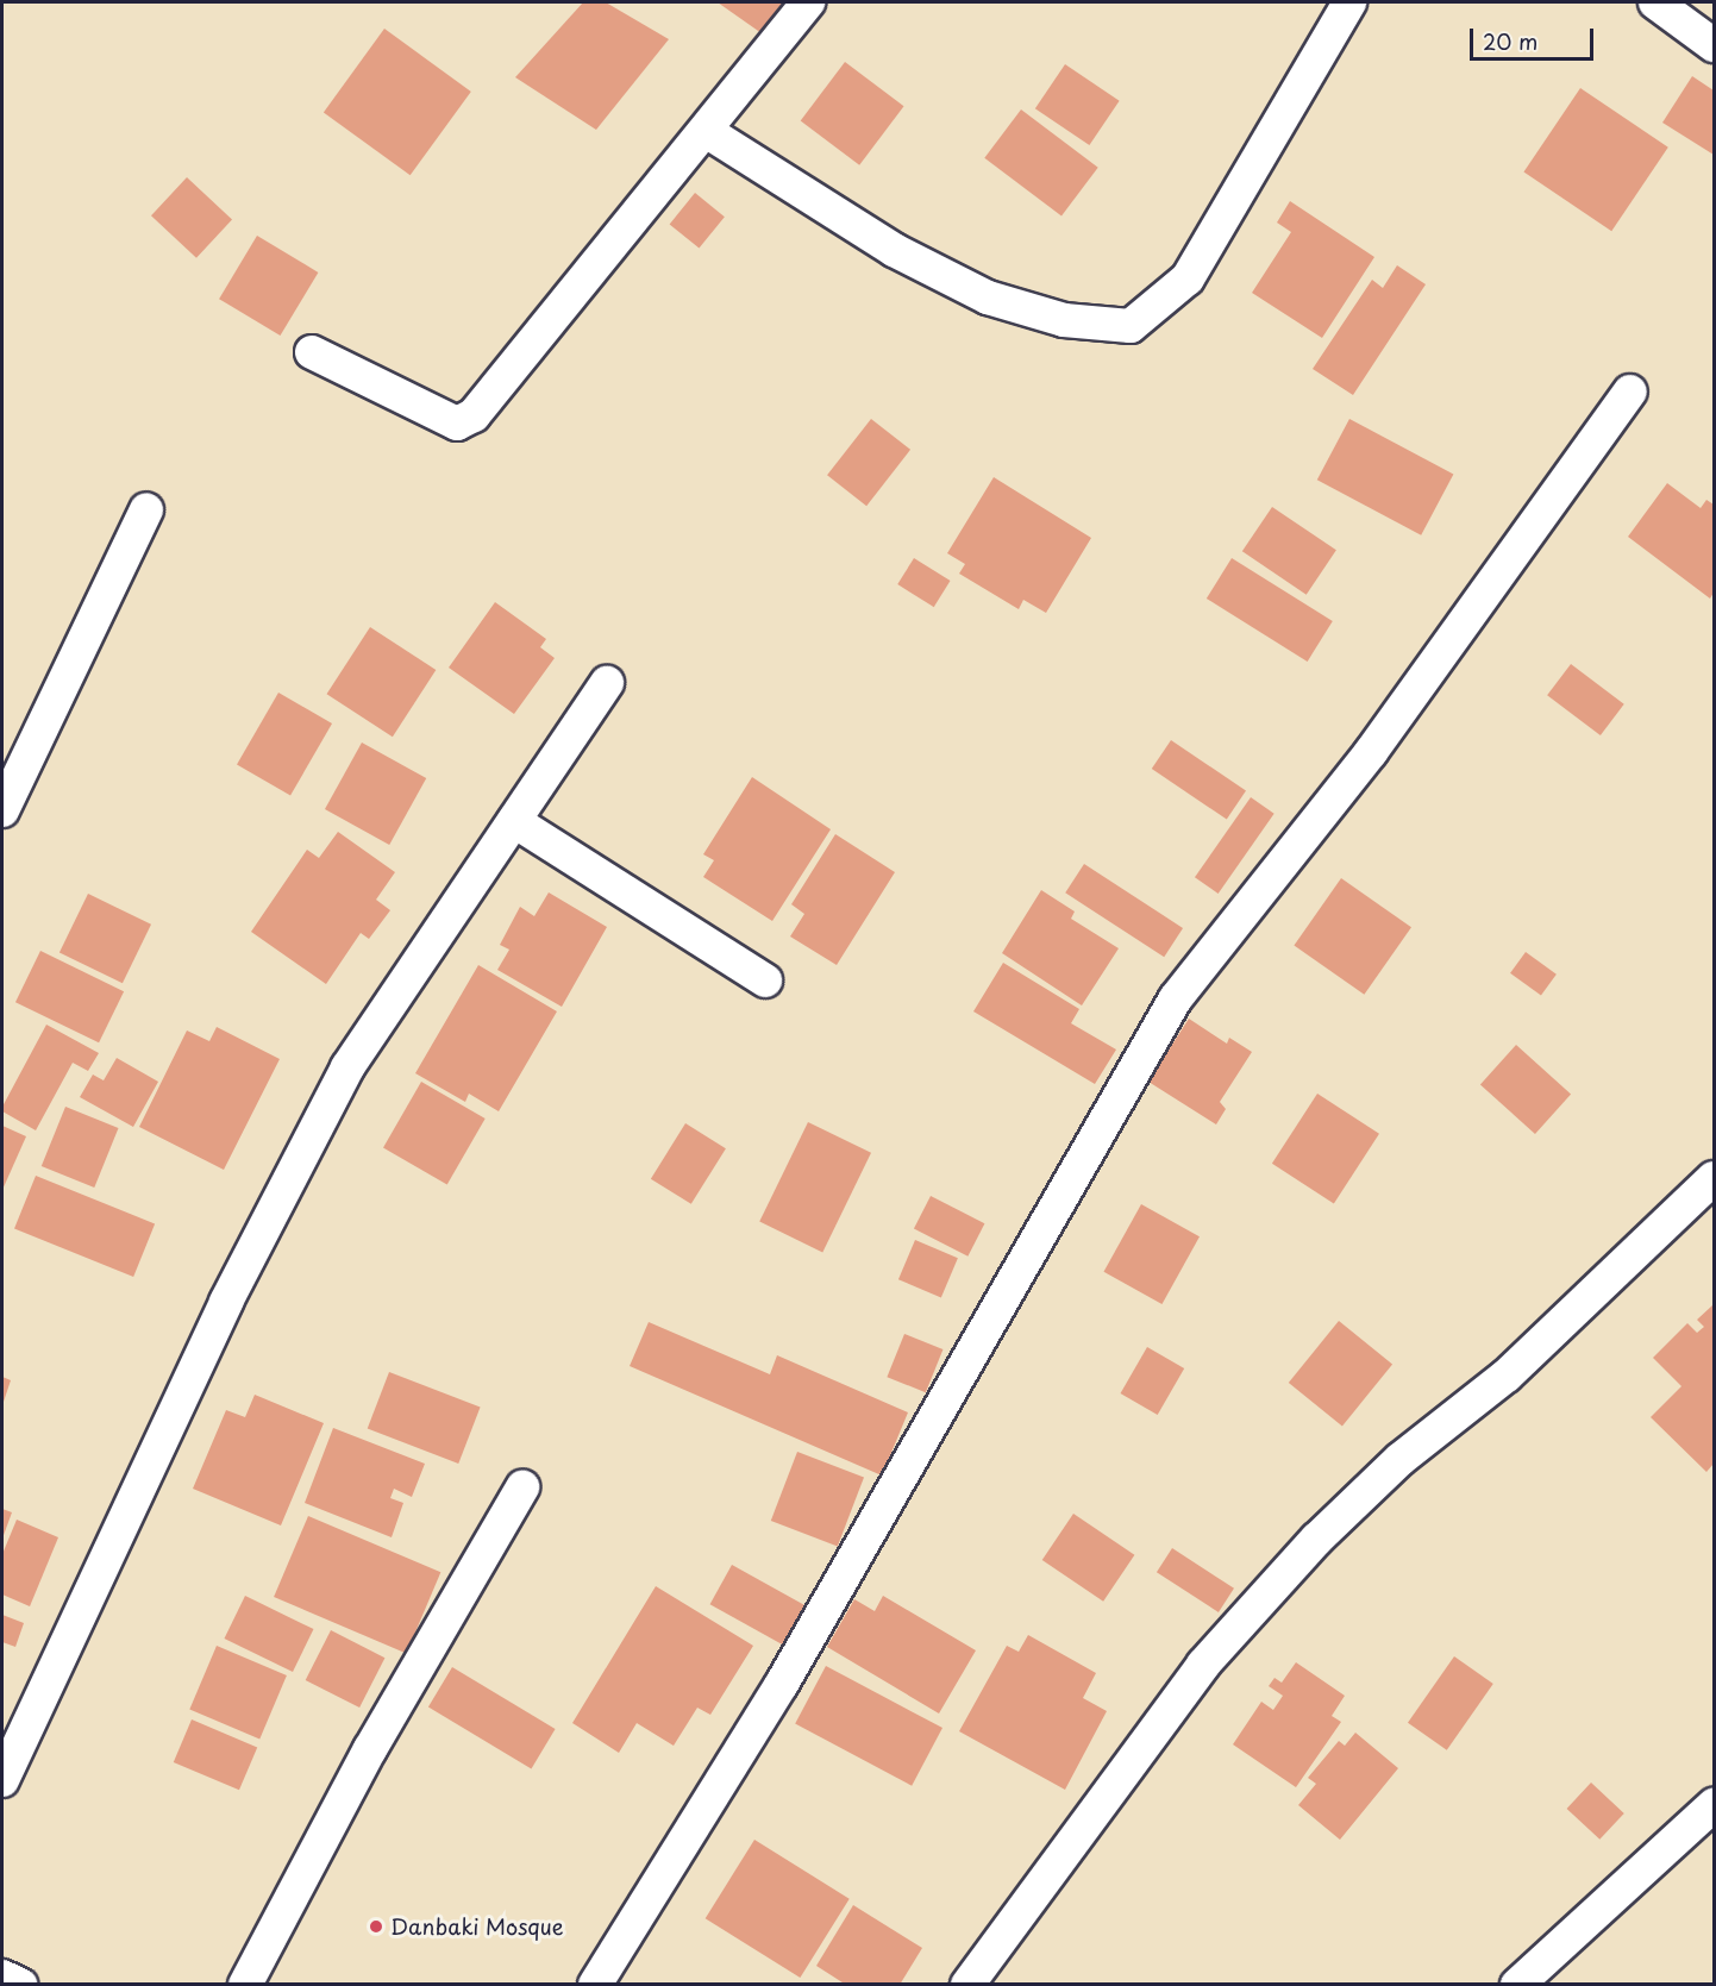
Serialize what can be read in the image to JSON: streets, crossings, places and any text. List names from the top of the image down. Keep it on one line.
{"places":["Danbaki Mosque"],"scale_bar":"20 m"}
